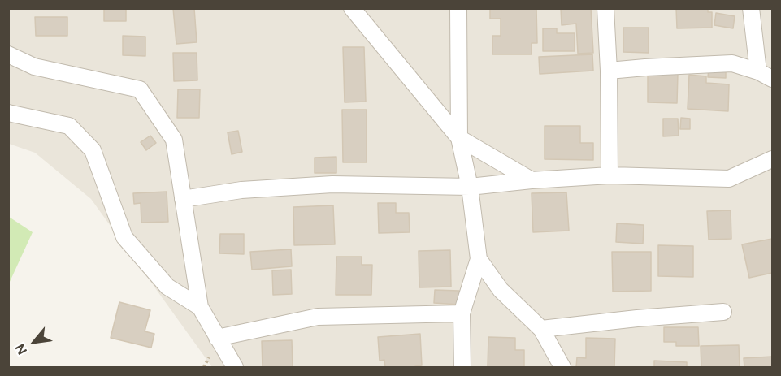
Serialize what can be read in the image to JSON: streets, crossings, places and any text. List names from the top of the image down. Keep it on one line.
{"north":"bottom left"}
